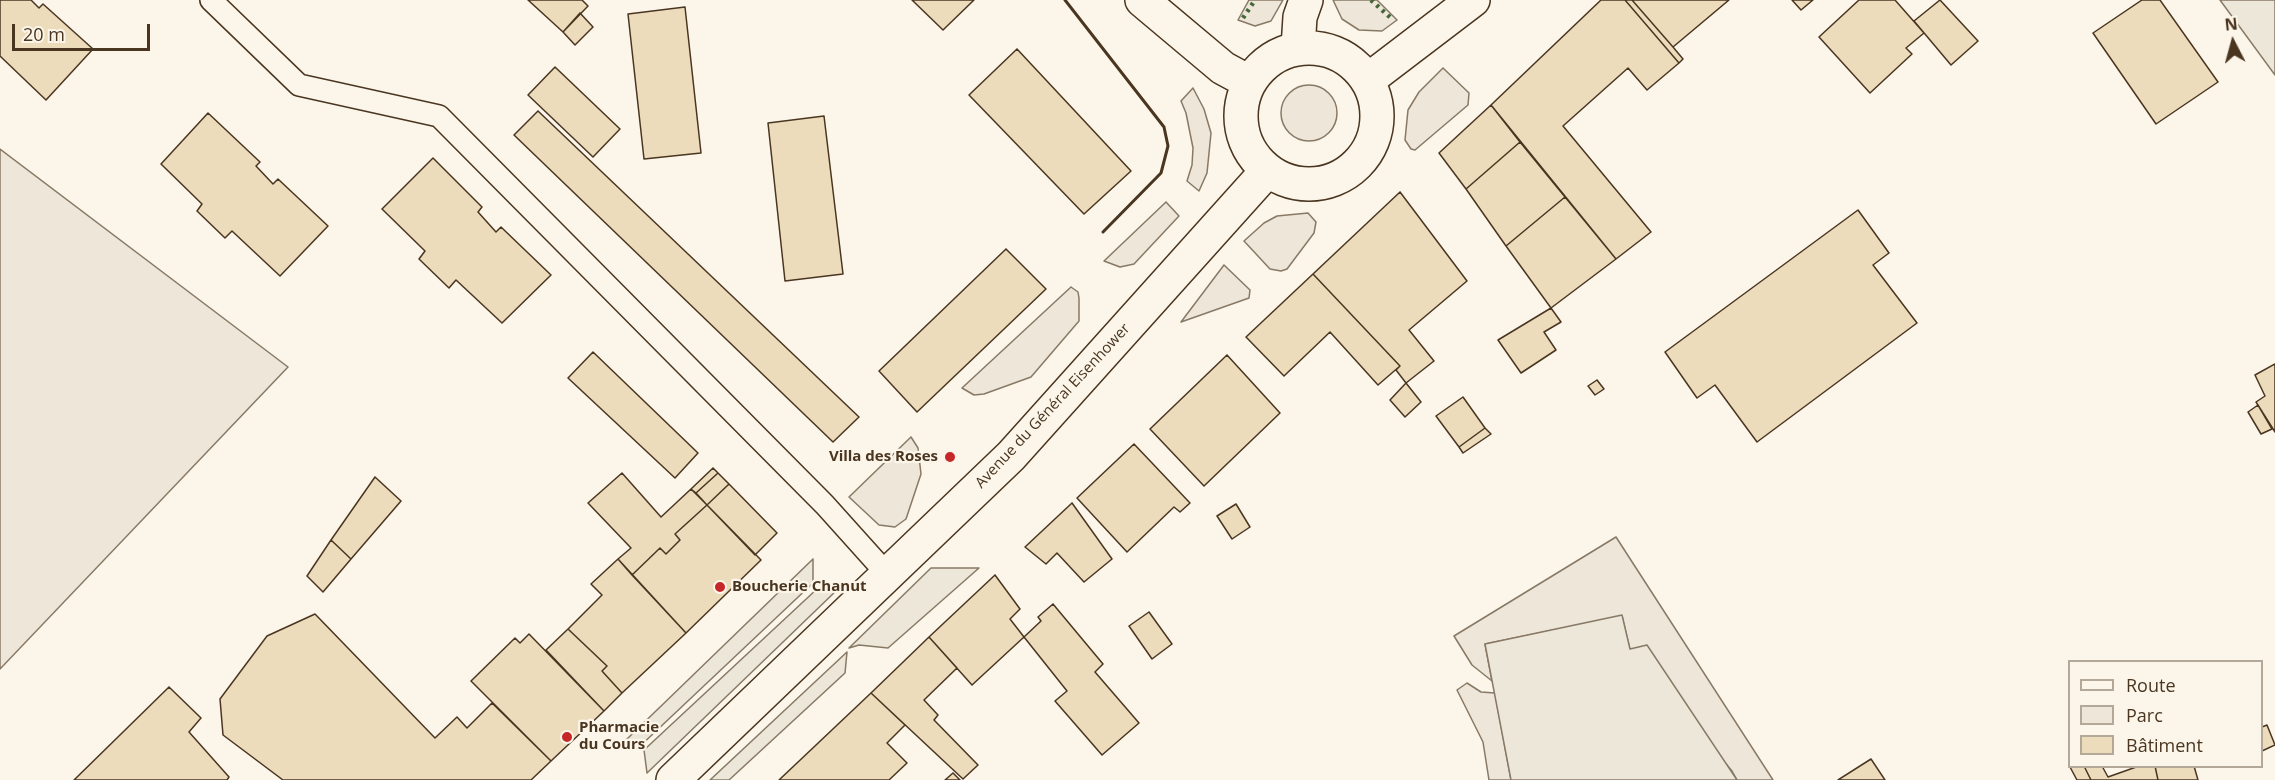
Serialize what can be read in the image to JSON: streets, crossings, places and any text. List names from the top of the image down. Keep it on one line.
{"streets":{"main road":["Avenue du Général Eisenhower"]},"places":["Villa des Roses","Boucherie Chanut","Pharmacie du Cours"],"legend":["Route","Parc","Bâtiment"],"scale_bar":"20 m","north":"top"}
